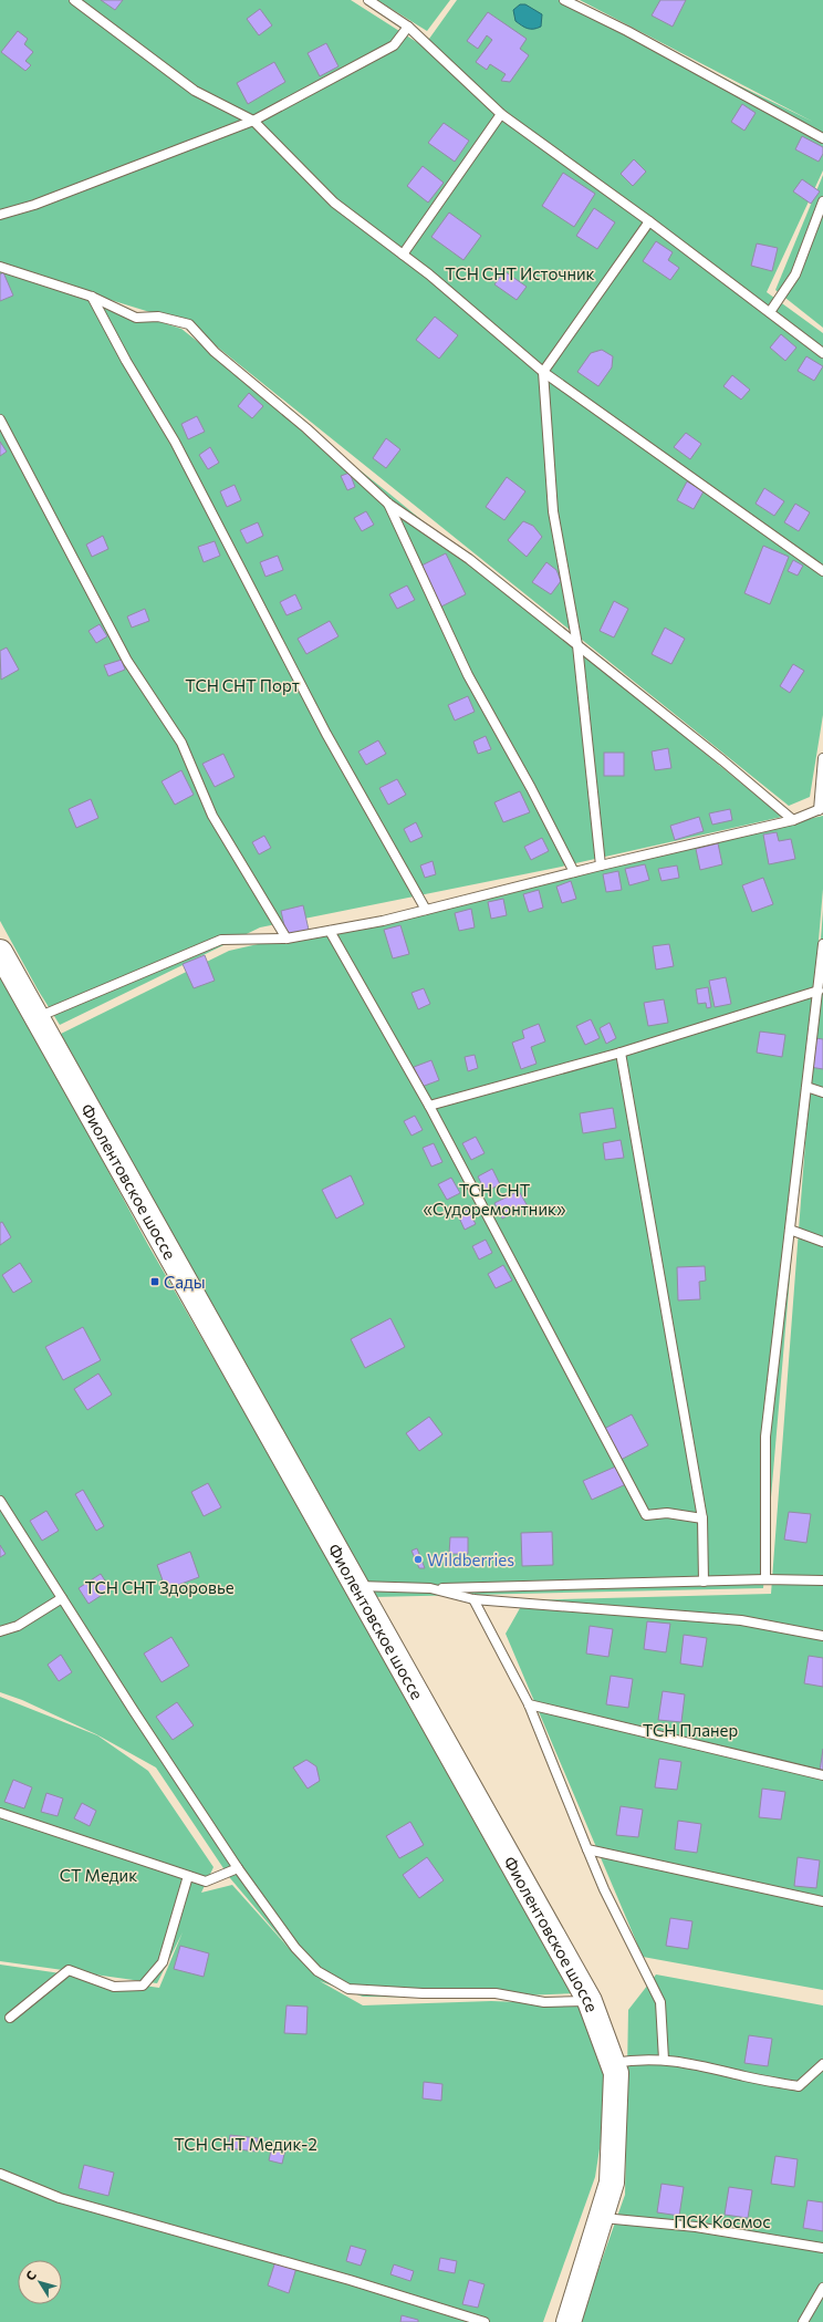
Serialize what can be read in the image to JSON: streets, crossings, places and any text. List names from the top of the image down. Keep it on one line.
{"streets":{"main road":["Фиолентовское шоссе"]},"parks":["ТСН СНТ Источник","ТСН СНТ Порт","ТСН СНТ «Судоремонтник»","ТСН СНТ Здоровье","ТСН Планер","СТ Медик","ТСН СНТ Медик-2","ПСК Космос"],"places":{"transit":["Сады"],"other":["Wildberries"]},"north":"top left"}
